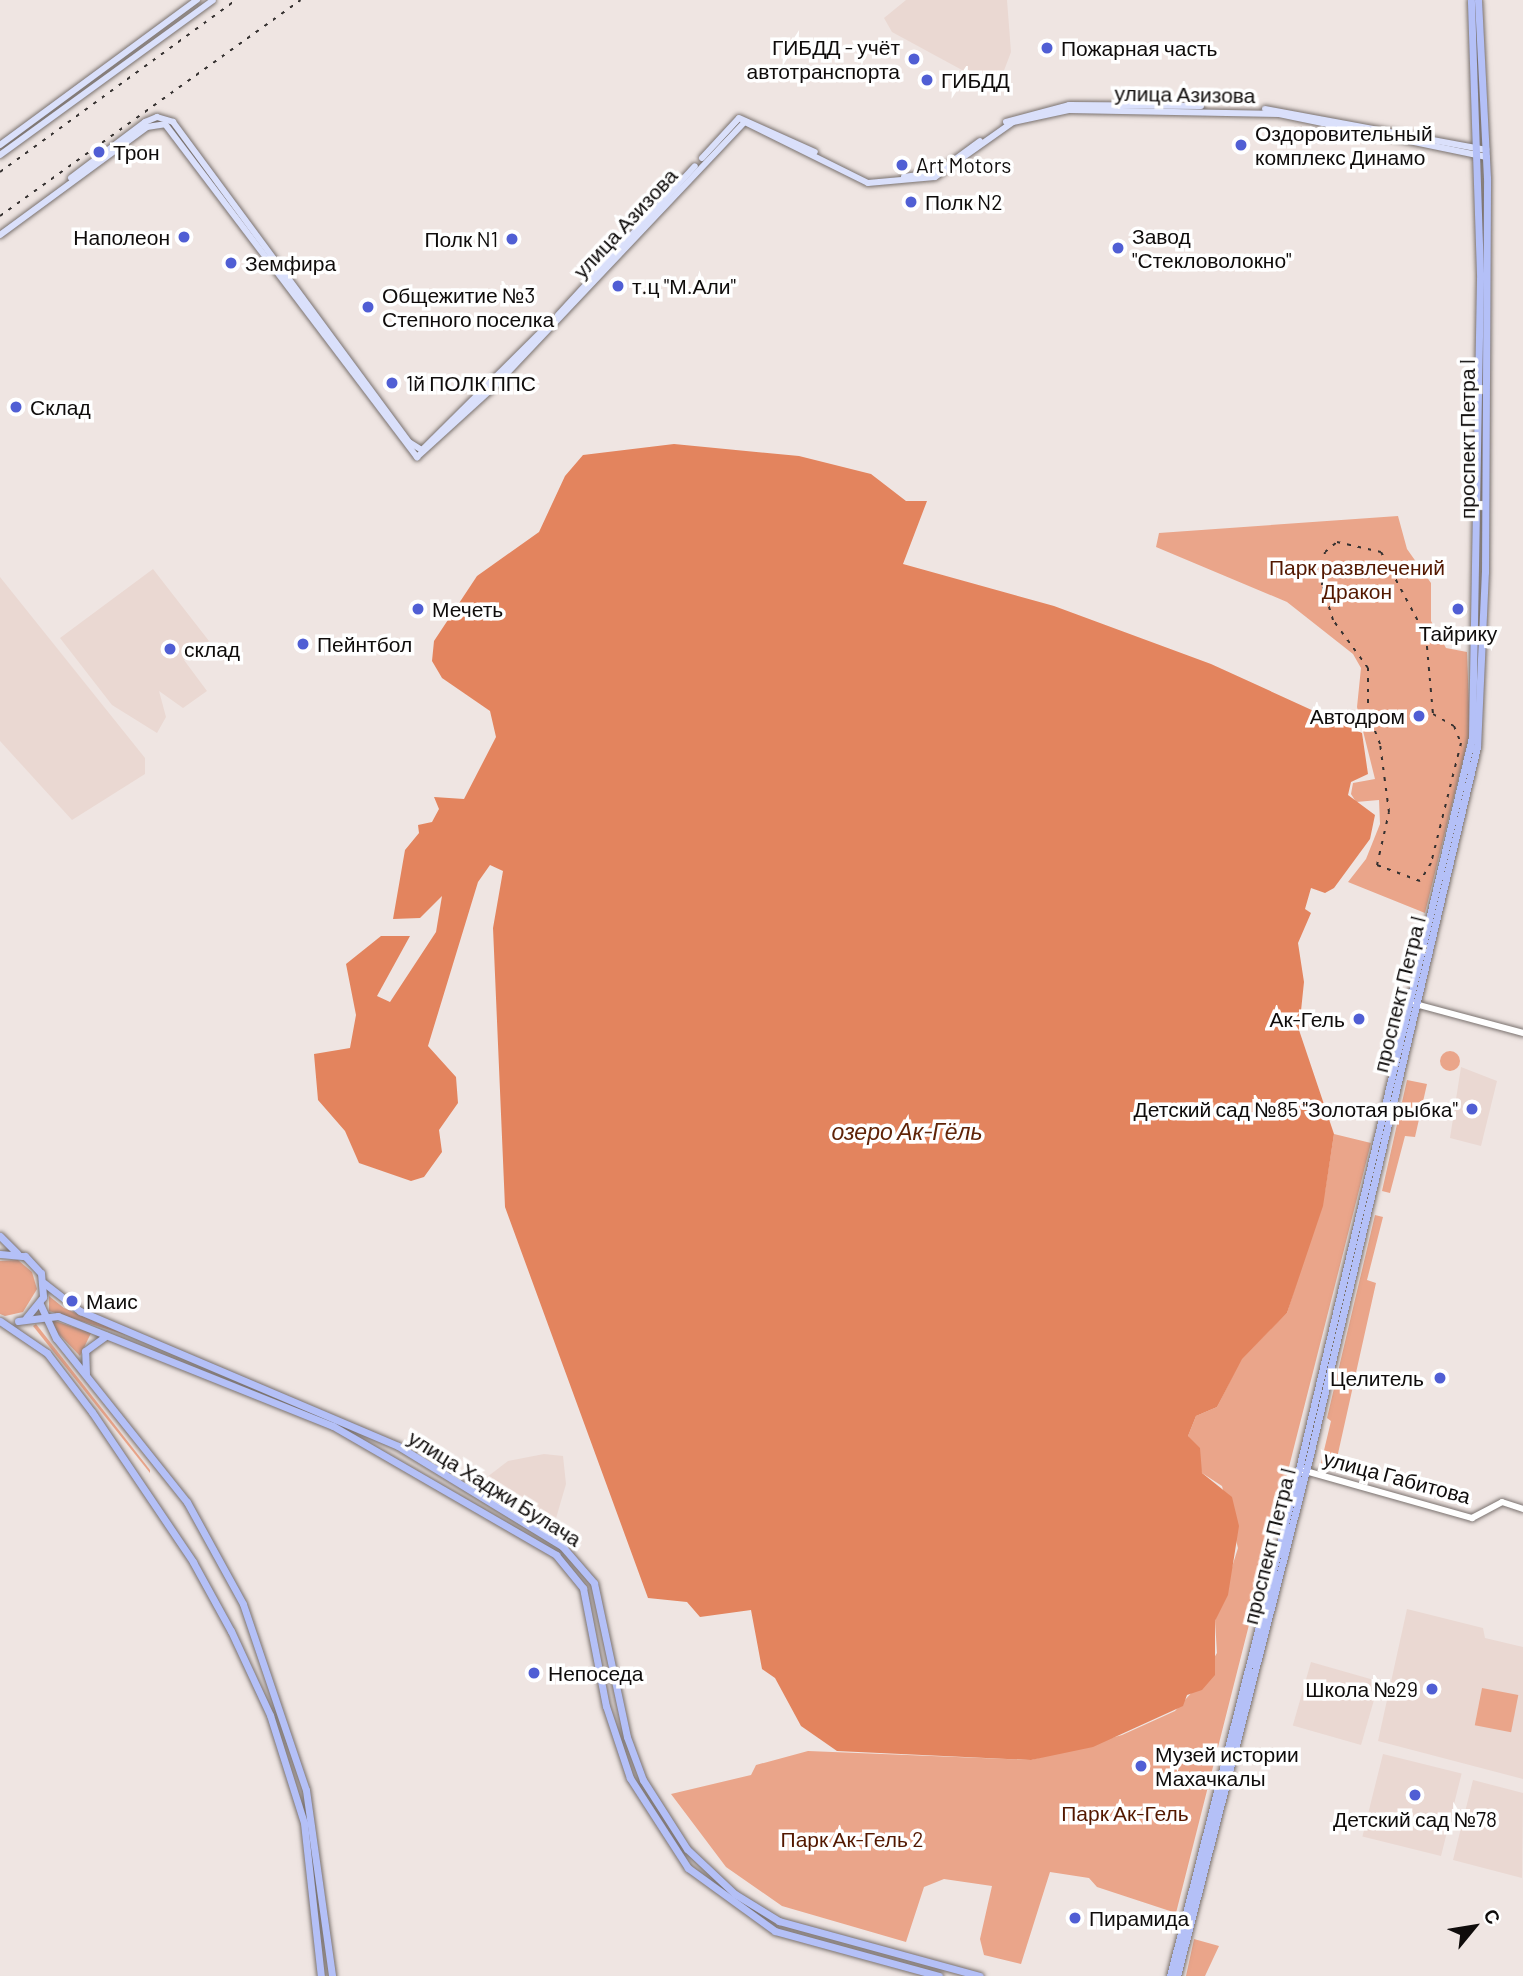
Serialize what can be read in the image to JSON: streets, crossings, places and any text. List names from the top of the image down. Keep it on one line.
{"streets":{"main road":["улица Азизова","проспект Петра I","улица Хаджи Булача"],"street":["улица Габитова"]},"crossings":[["улица Азизова","проспект Петра I"],["проспект Петра I","улица Габитова"]],"water":["озеро Ак-Гёль"],"parks":["Парк развлечений Дракон","Парк Ак-Гель","Парк Ак-Гель 2"],"places":["Пожарная часть","ГИБДД - учёт автотранспорта","ГИБДД","Оздоровительный комплекс Динамо","Трон","Art Motors","Полк N2","Наполеон","Полк N1","Завод \"Стекловолокно\"","Земфира","т.ц \"М.Али\"","Общежитие №3 Степного поселка","1й ПОЛК ППС","Склад","Мечеть","Тайрику","Пейнтбол","склад","Автодром","Ак-Гель","Детский сад №85 \"Золотая рыбка\"","Маис","Целитель","Непоседа","Школа №29","Музей истории Махачкалы","Детский сад №78","Пирамида"],"north":"top right"}
